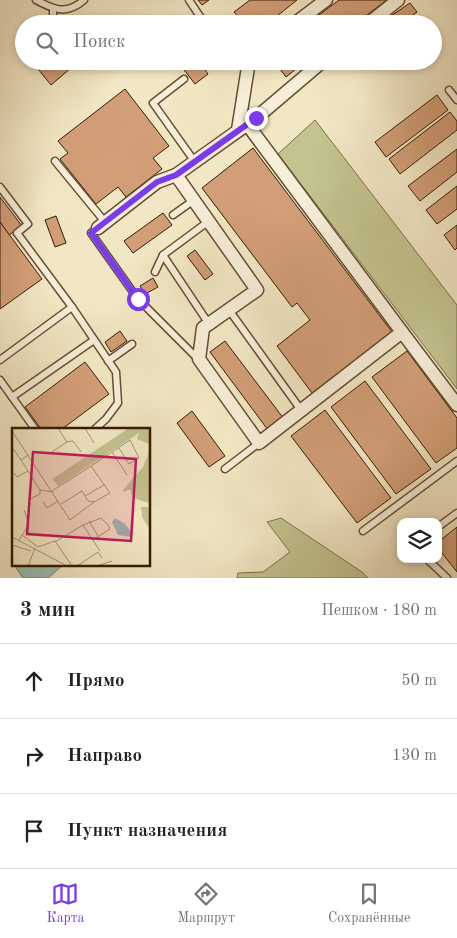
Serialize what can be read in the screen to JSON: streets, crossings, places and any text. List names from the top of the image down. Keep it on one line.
{"page":{"search":"Поиск","heading":["3 мин","Пешком · 180 m"],"list":[["Прямо","50 m"],["Направо","130 m"],"Пункт назначения"],"nav":["Карта","Маршрут","Сохранённые"]}}
